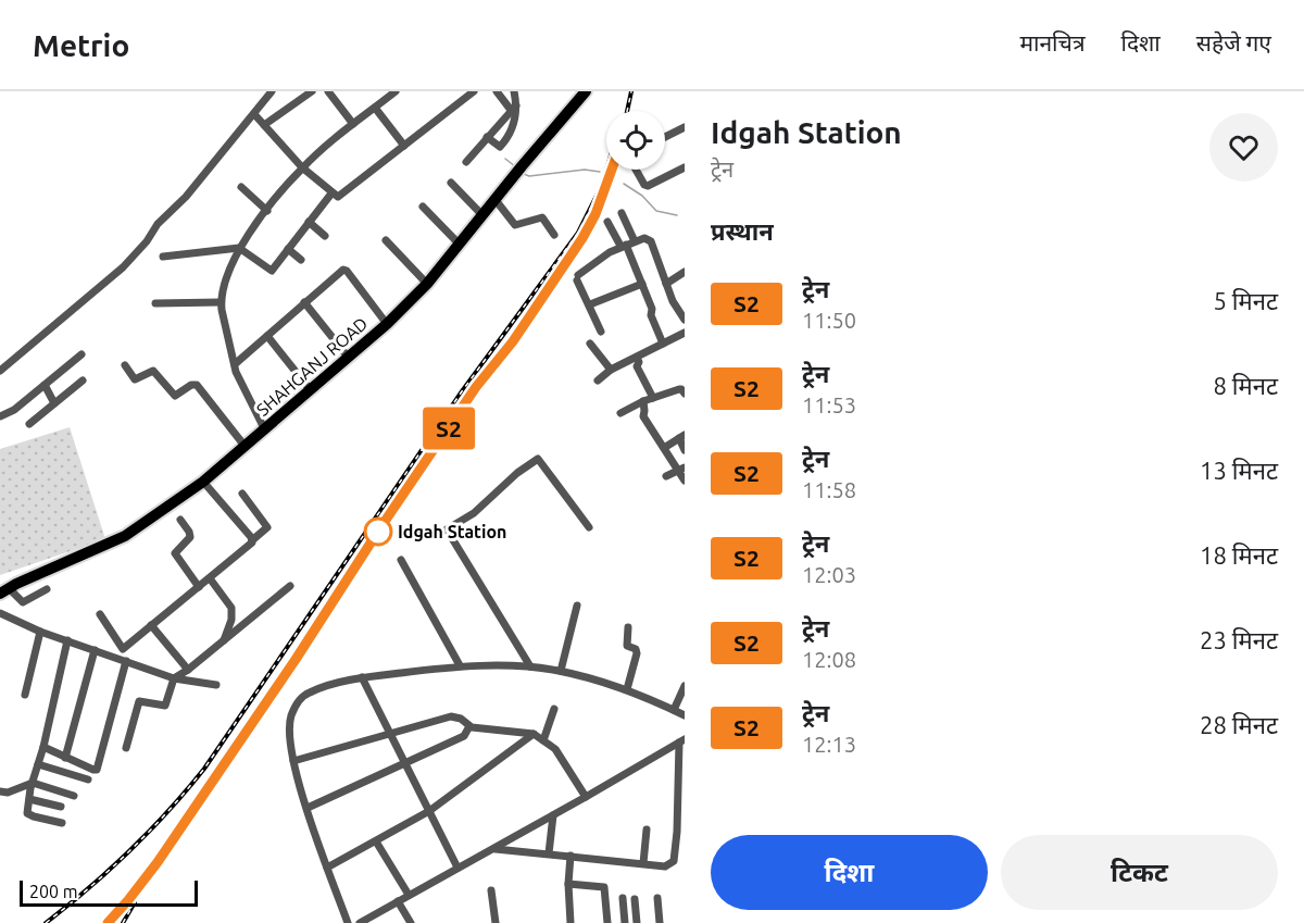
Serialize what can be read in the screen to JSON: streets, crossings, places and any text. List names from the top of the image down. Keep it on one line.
{"streets":{"main road":["SHAHGANJ ROAD"]},"places":["Idgah Station"],"scale_bar":"200 m","page":{"header":"Metrio","nav":["मानचित्र","दिशा","सहेजे गए"],"on_map":"S2","heading":[["Idgah Station","ट्रेन"],"प्रस्थान"],"list":[{"mark":"S2","name":"ट्रेन","note":"11:50","value":"5 मिनट"},{"mark":"S2","name":"ट्रेन","note":"11:53","value":"8 मिनट"},{"mark":"S2","name":"ट्रेन","note":"11:58","value":"13 मिनट"},{"mark":"S2","name":"ट्रेन","note":"12:03","value":"18 मिनट"},{"mark":"S2","name":"ट्रेन","note":"12:08","value":"23 मिनट"},{"mark":"S2","name":"ट्रेन","note":"12:13","value":"28 मिनट"}],"buttons":["दिशा","टिकट"],"scale":"200 m"}}
